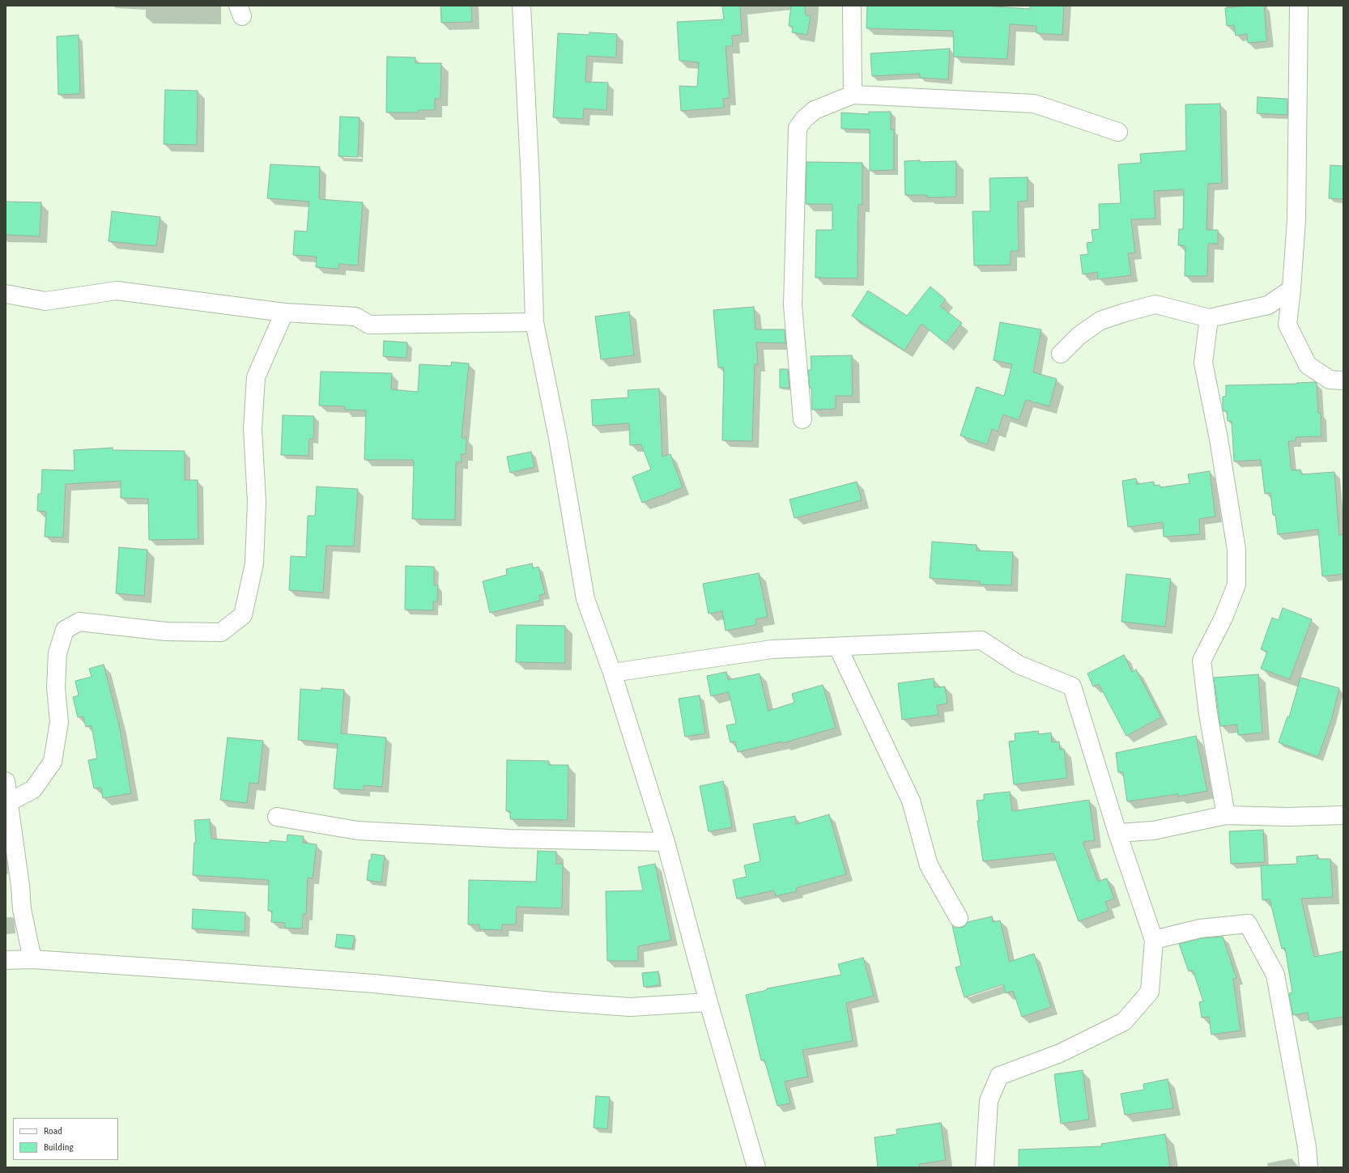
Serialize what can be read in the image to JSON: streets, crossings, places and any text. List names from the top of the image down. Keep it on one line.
{"legend":["Road","Building"]}
